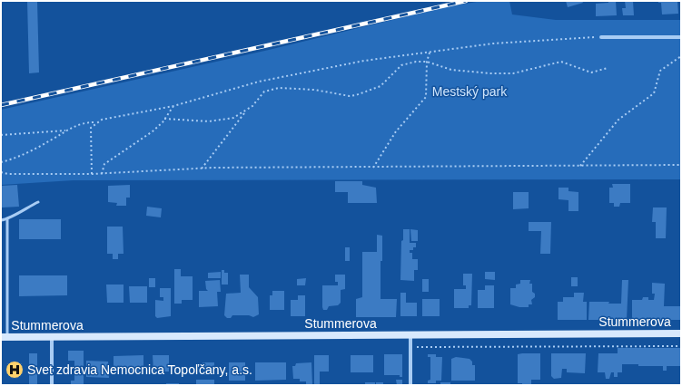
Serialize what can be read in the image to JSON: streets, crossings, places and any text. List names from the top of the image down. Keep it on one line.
{"streets":{"street":["Stummerova"]},"parks":["Mestský park"],"places":{"hospital":["Svet zdravia Nemocnica Topoľčany, a.s."]}}
